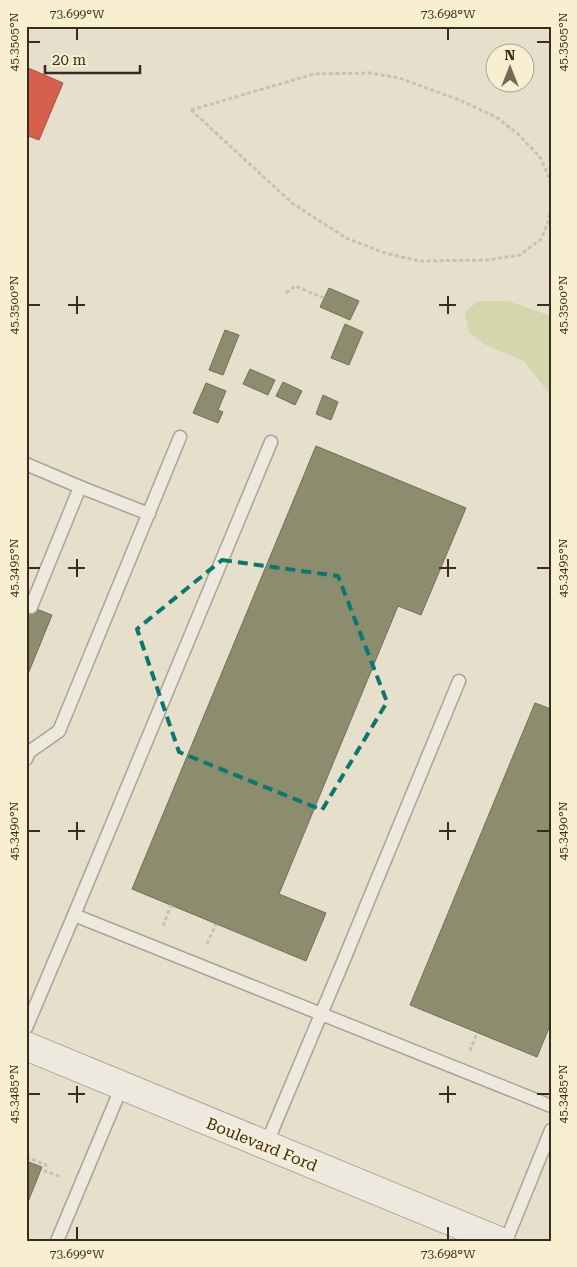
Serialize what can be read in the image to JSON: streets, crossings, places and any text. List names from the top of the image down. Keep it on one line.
{"streets":{"street":["Boulevard Ford"]},"scale_bar":"20 m","north":"top","coordinates":["73.699°W","73.698°W","45.3505°N","45.3500°N","45.3495°N","45.3490°N","45.3485°N"]}
